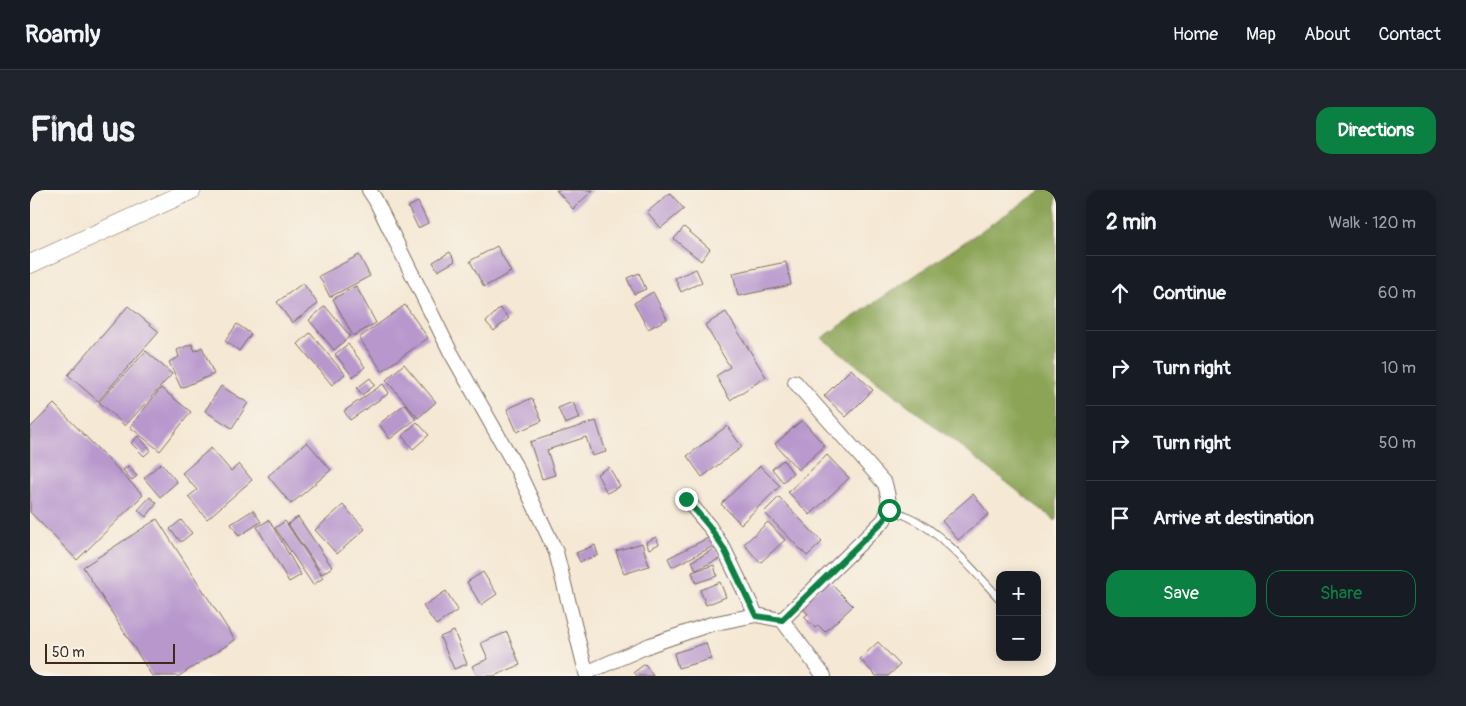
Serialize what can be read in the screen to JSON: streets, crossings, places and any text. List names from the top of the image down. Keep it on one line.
{"scale_bar":"50 m","page":{"header":"Roamly","nav":["Home","Map","About","Contact"],"buttons":["Directions",["Save","Share"]],"title":"Find us","heading":["2 min","Walk · 120 m"],"list":[["Continue","60 m"],["Turn right","10 m"],["Turn right","50 m"],"Arrive at destination"],"map_buttons":["+","−"],"scale":"50 m"}}
